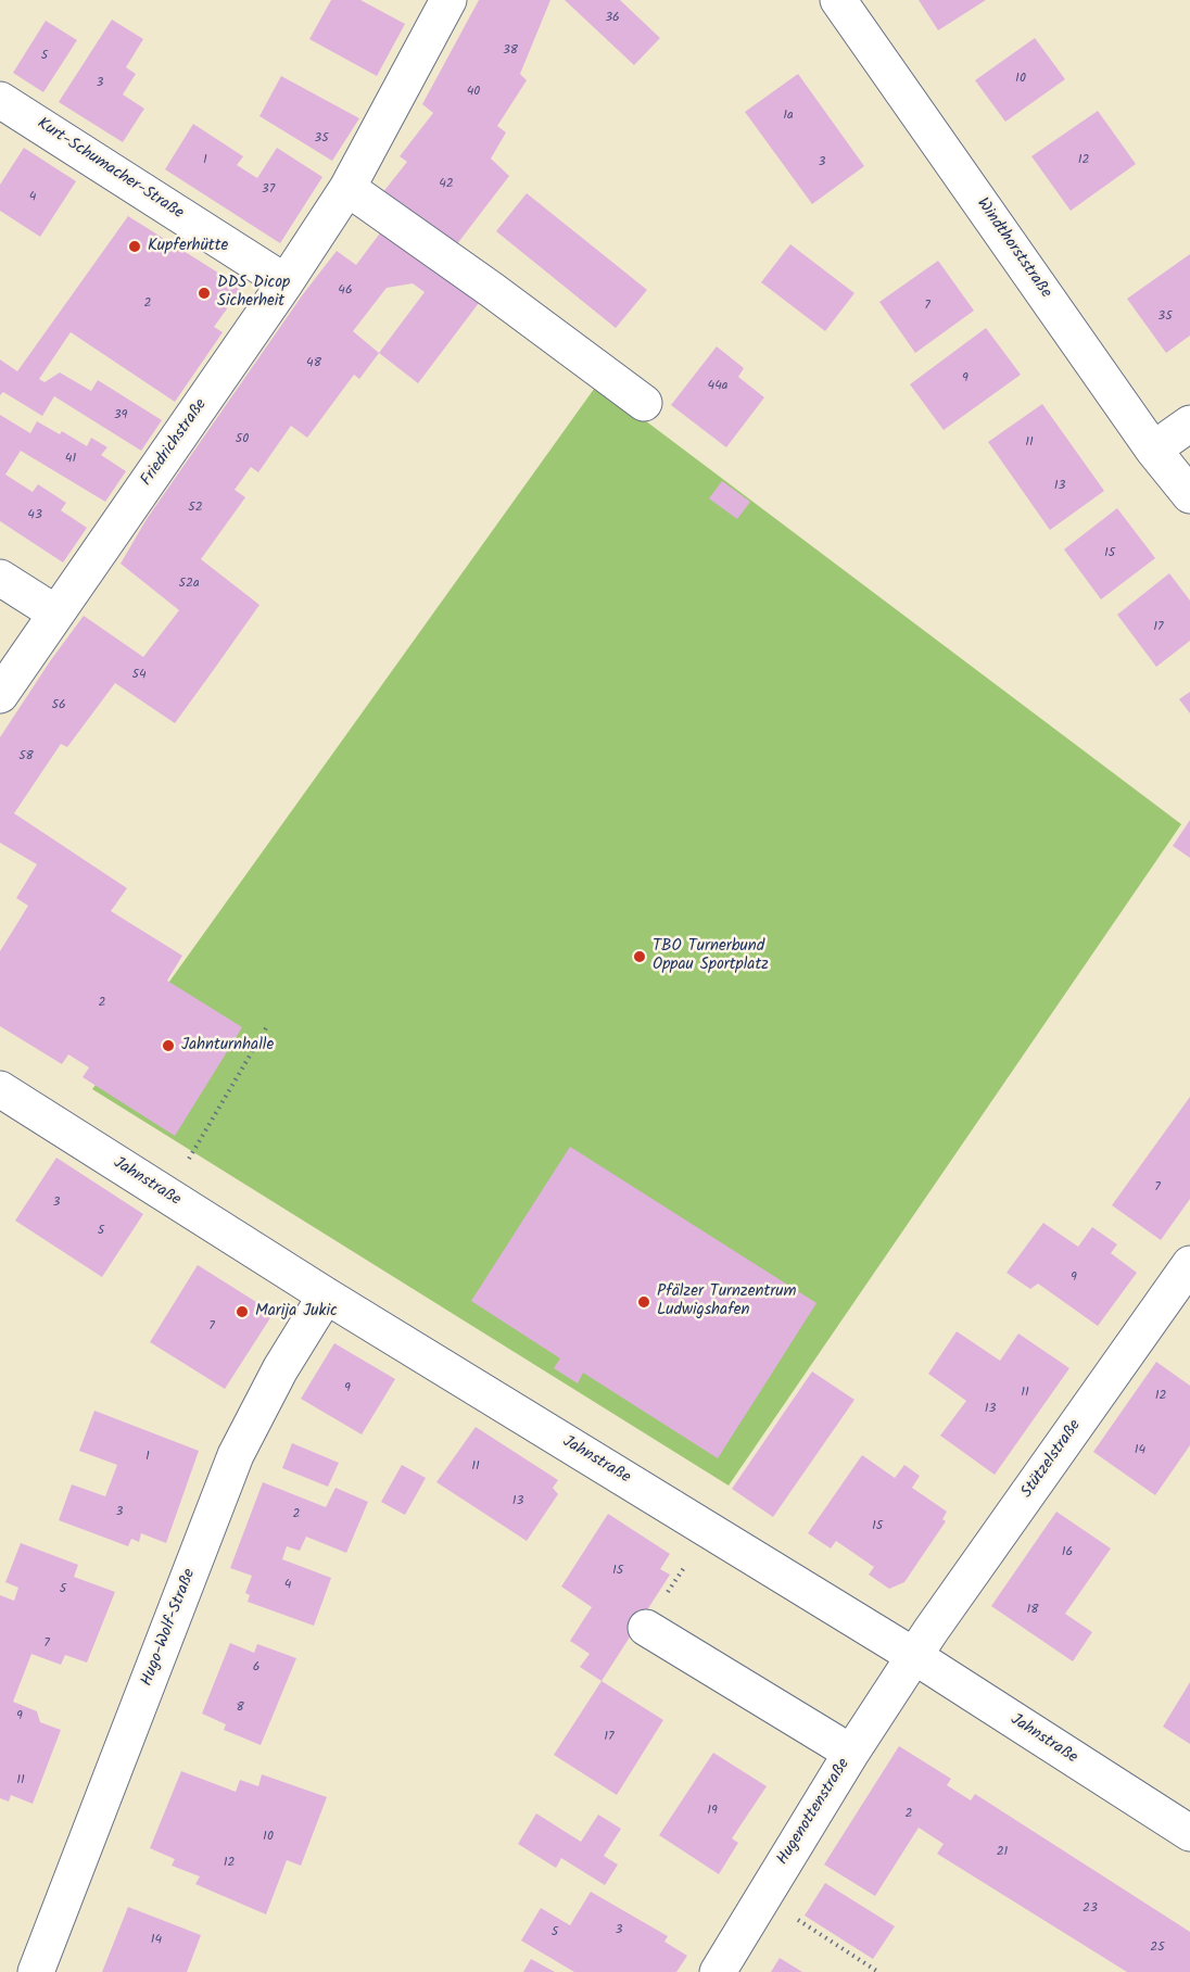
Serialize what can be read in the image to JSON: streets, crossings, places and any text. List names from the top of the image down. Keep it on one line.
{"streets":{"street":["Kurt-Schumacher-Straße","Windthorststraße","Friedrichstraße","Jahnstraße","Stützelstraße","Hugo-Wolf-Straße","Hugenottenstraße"]},"crossings":[["Kurt-Schumacher-Straße","Friedrichstraße"],["Jahnstraße","Stützelstraße"],["Jahnstraße","Hugo-Wolf-Straße"],["Jahnstraße","Hugenottenstraße"],["Stützelstraße","Hugenottenstraße"]],"places":["Kupferhütte","DDS Dicop Sicherheit","TBO Turnerbund Oppau Sportplatz","Jahnturnhalle","Pfälzer Turnzentrum Ludwigshafen","Marija Jukic"],"house_numbers":["36","38","5","10","3","40","1a","35","1","12","3","42","37","4","46","2","7","35","48","9","44a","39","50","11","41","13","52","43","15","52a","17","54","56","58","2","7","3","5","9","7","9","11","12","13","14","1","11","13","3","2","15","16","15","4","5","18","7","6","8","9","17","11","19","2","10","21","12","23","3","5","14","25"]}
